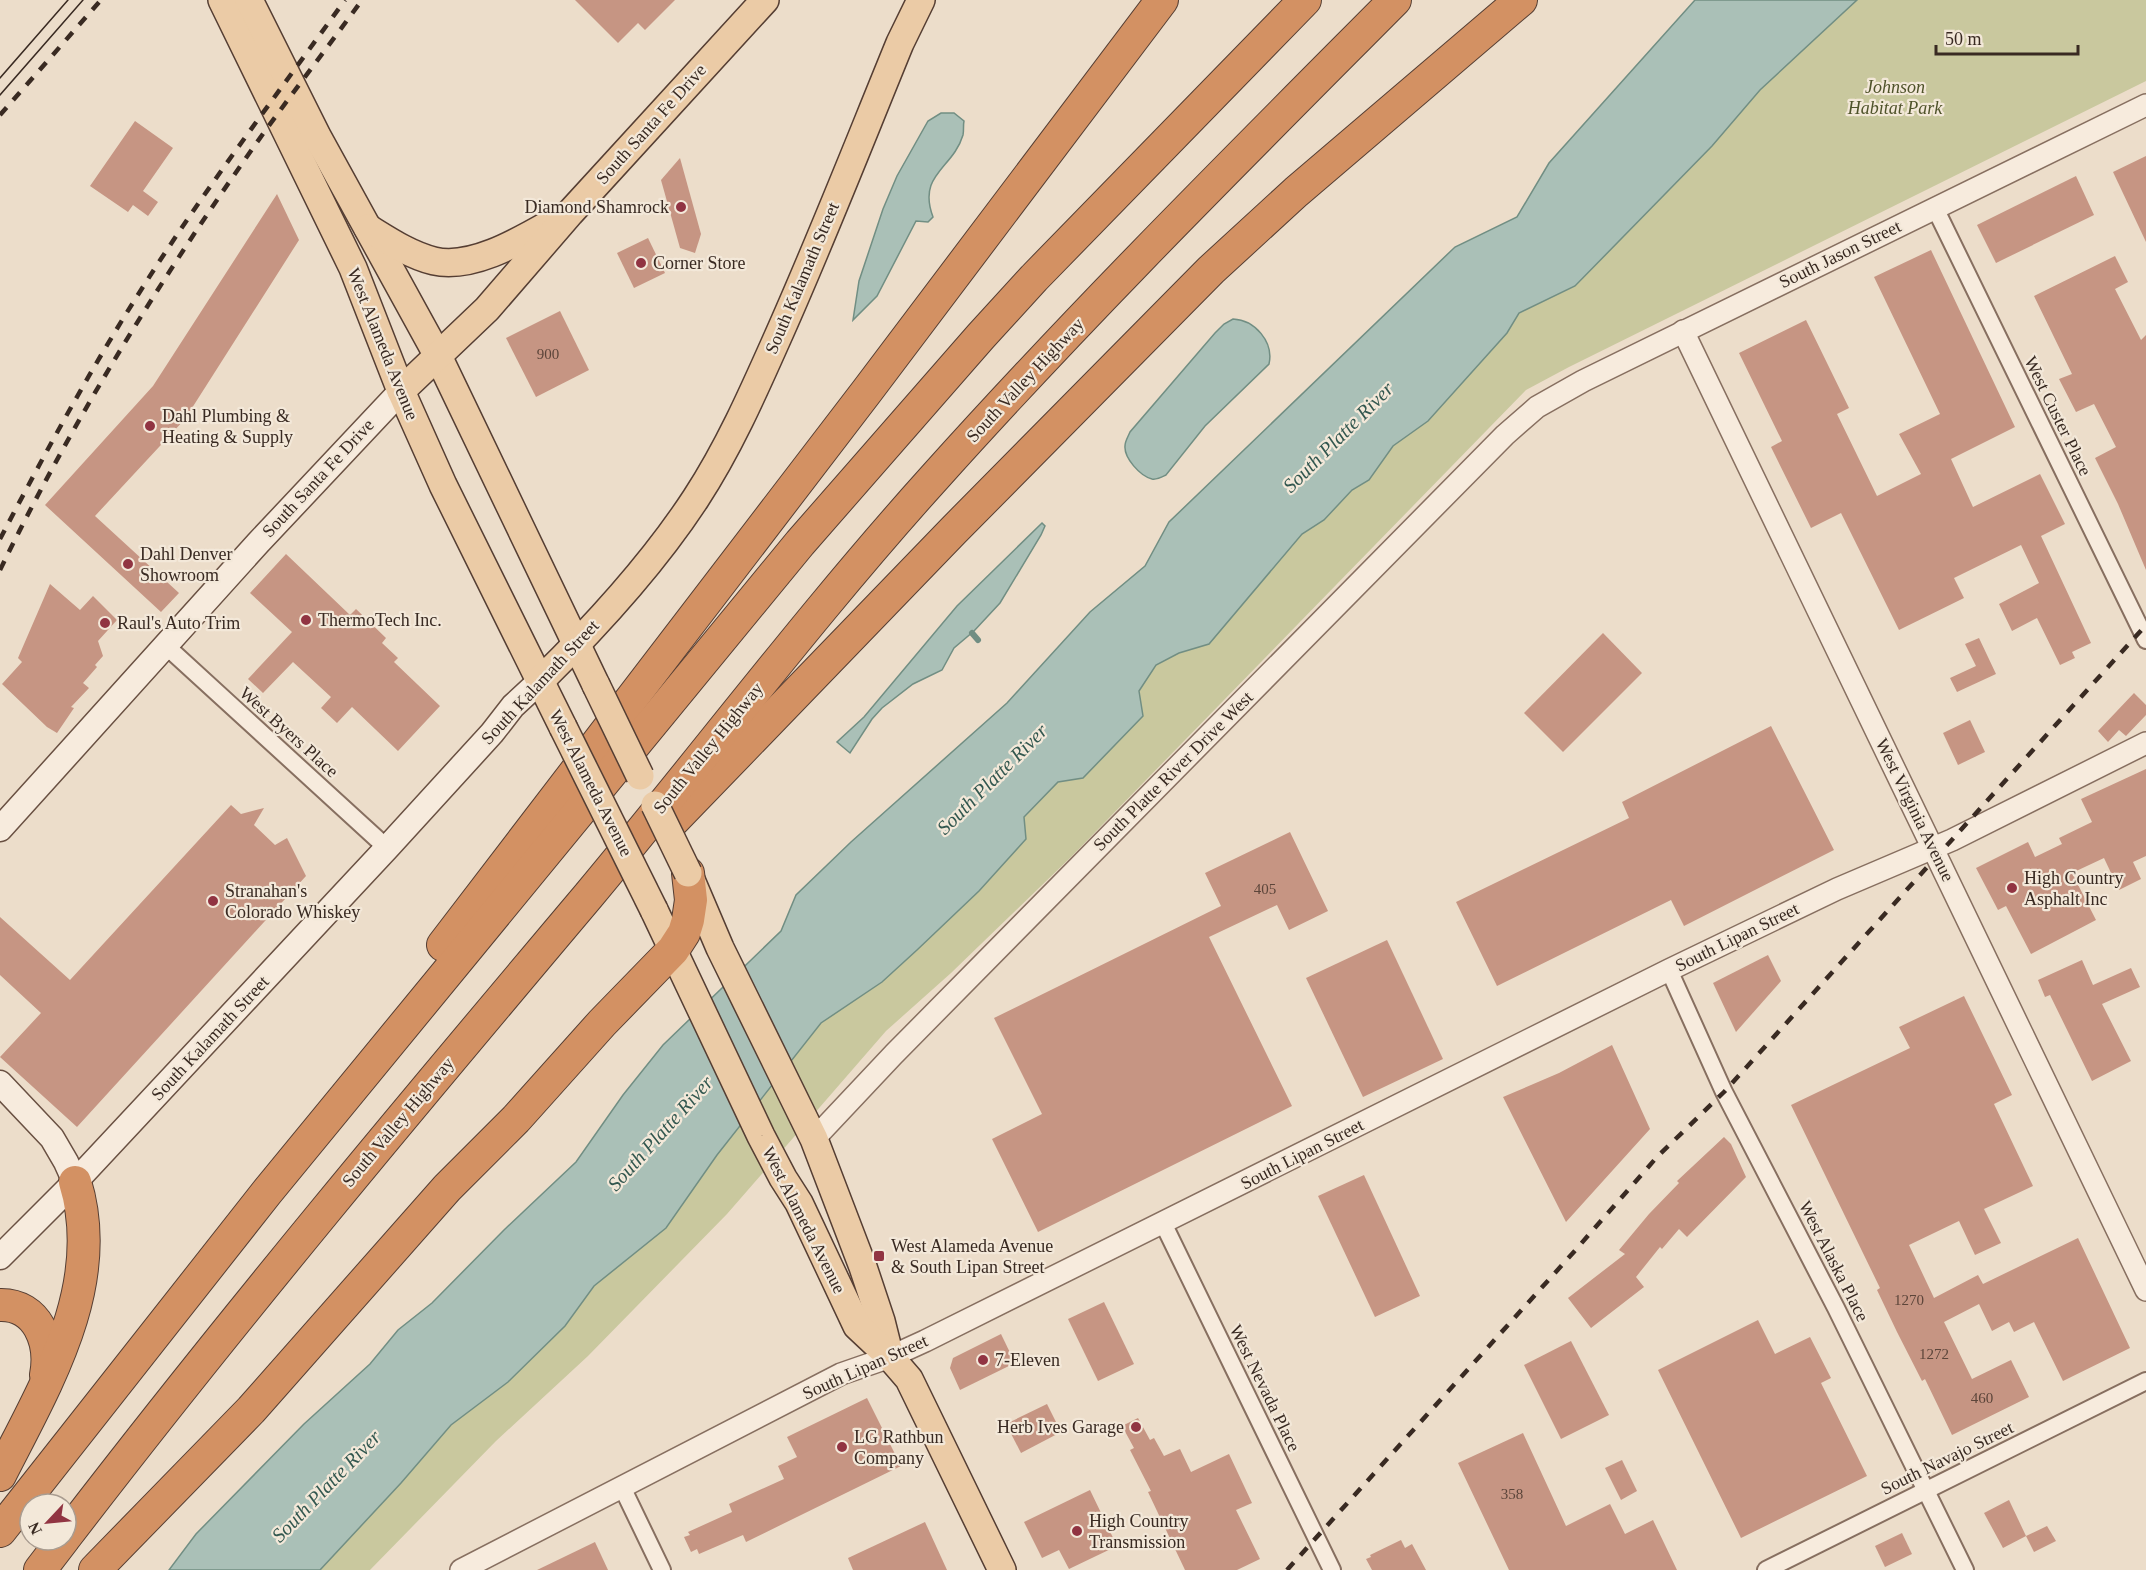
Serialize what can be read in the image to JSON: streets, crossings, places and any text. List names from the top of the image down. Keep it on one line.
{"streets":{"highway":["South Valley Highway"],"main road":["South Santa Fe Drive","South Kalamath Street","West Alameda Avenue"],"street":["South Jason Street","West Custer Place","West Byers Place","South Platte River Drive West","West Virginia Avenue","South Lipan Street","West Alaska Place","West Nevada Place","South Navajo Street"]},"crossings":[["South Santa Fe Drive","West Alameda Avenue"],["South Santa Fe Drive","West Byers Place"],["South Jason Street","West Custer Place"],["South Jason Street","South Platte River Drive West"],["South Jason Street","West Virginia Avenue"],["South Kalamath Street","West Alameda Avenue"],["South Kalamath Street","West Byers Place"],["West Alameda Avenue","South Platte River Drive West"],["West Alameda Avenue","South Lipan Street"],["West Virginia Avenue","South Lipan Street"],["South Lipan Street","West Alaska Place"],["South Lipan Street","West Nevada Place"],["West Alaska Place","South Navajo Street"]],"water":["South Platte River"],"parks":["Johnson Habitat Park"],"places":{"other":["Diamond Shamrock","Corner Store","Dahl Plumbing & Heating & Supply","Dahl Denver Showroom","ThermoTech Inc.","Raul's Auto Trim","High Country Asphalt Inc","Stranahan's Colorado Whiskey","7-Eleven","Herb Ives Garage","LG Rathbun Company","High Country Transmission"],"transit":["West Alameda Avenue & South Lipan Street"]},"house_numbers":["900","405","1270","1272","460","358"],"scale_bar":"50 m","north":"bottom left"}
